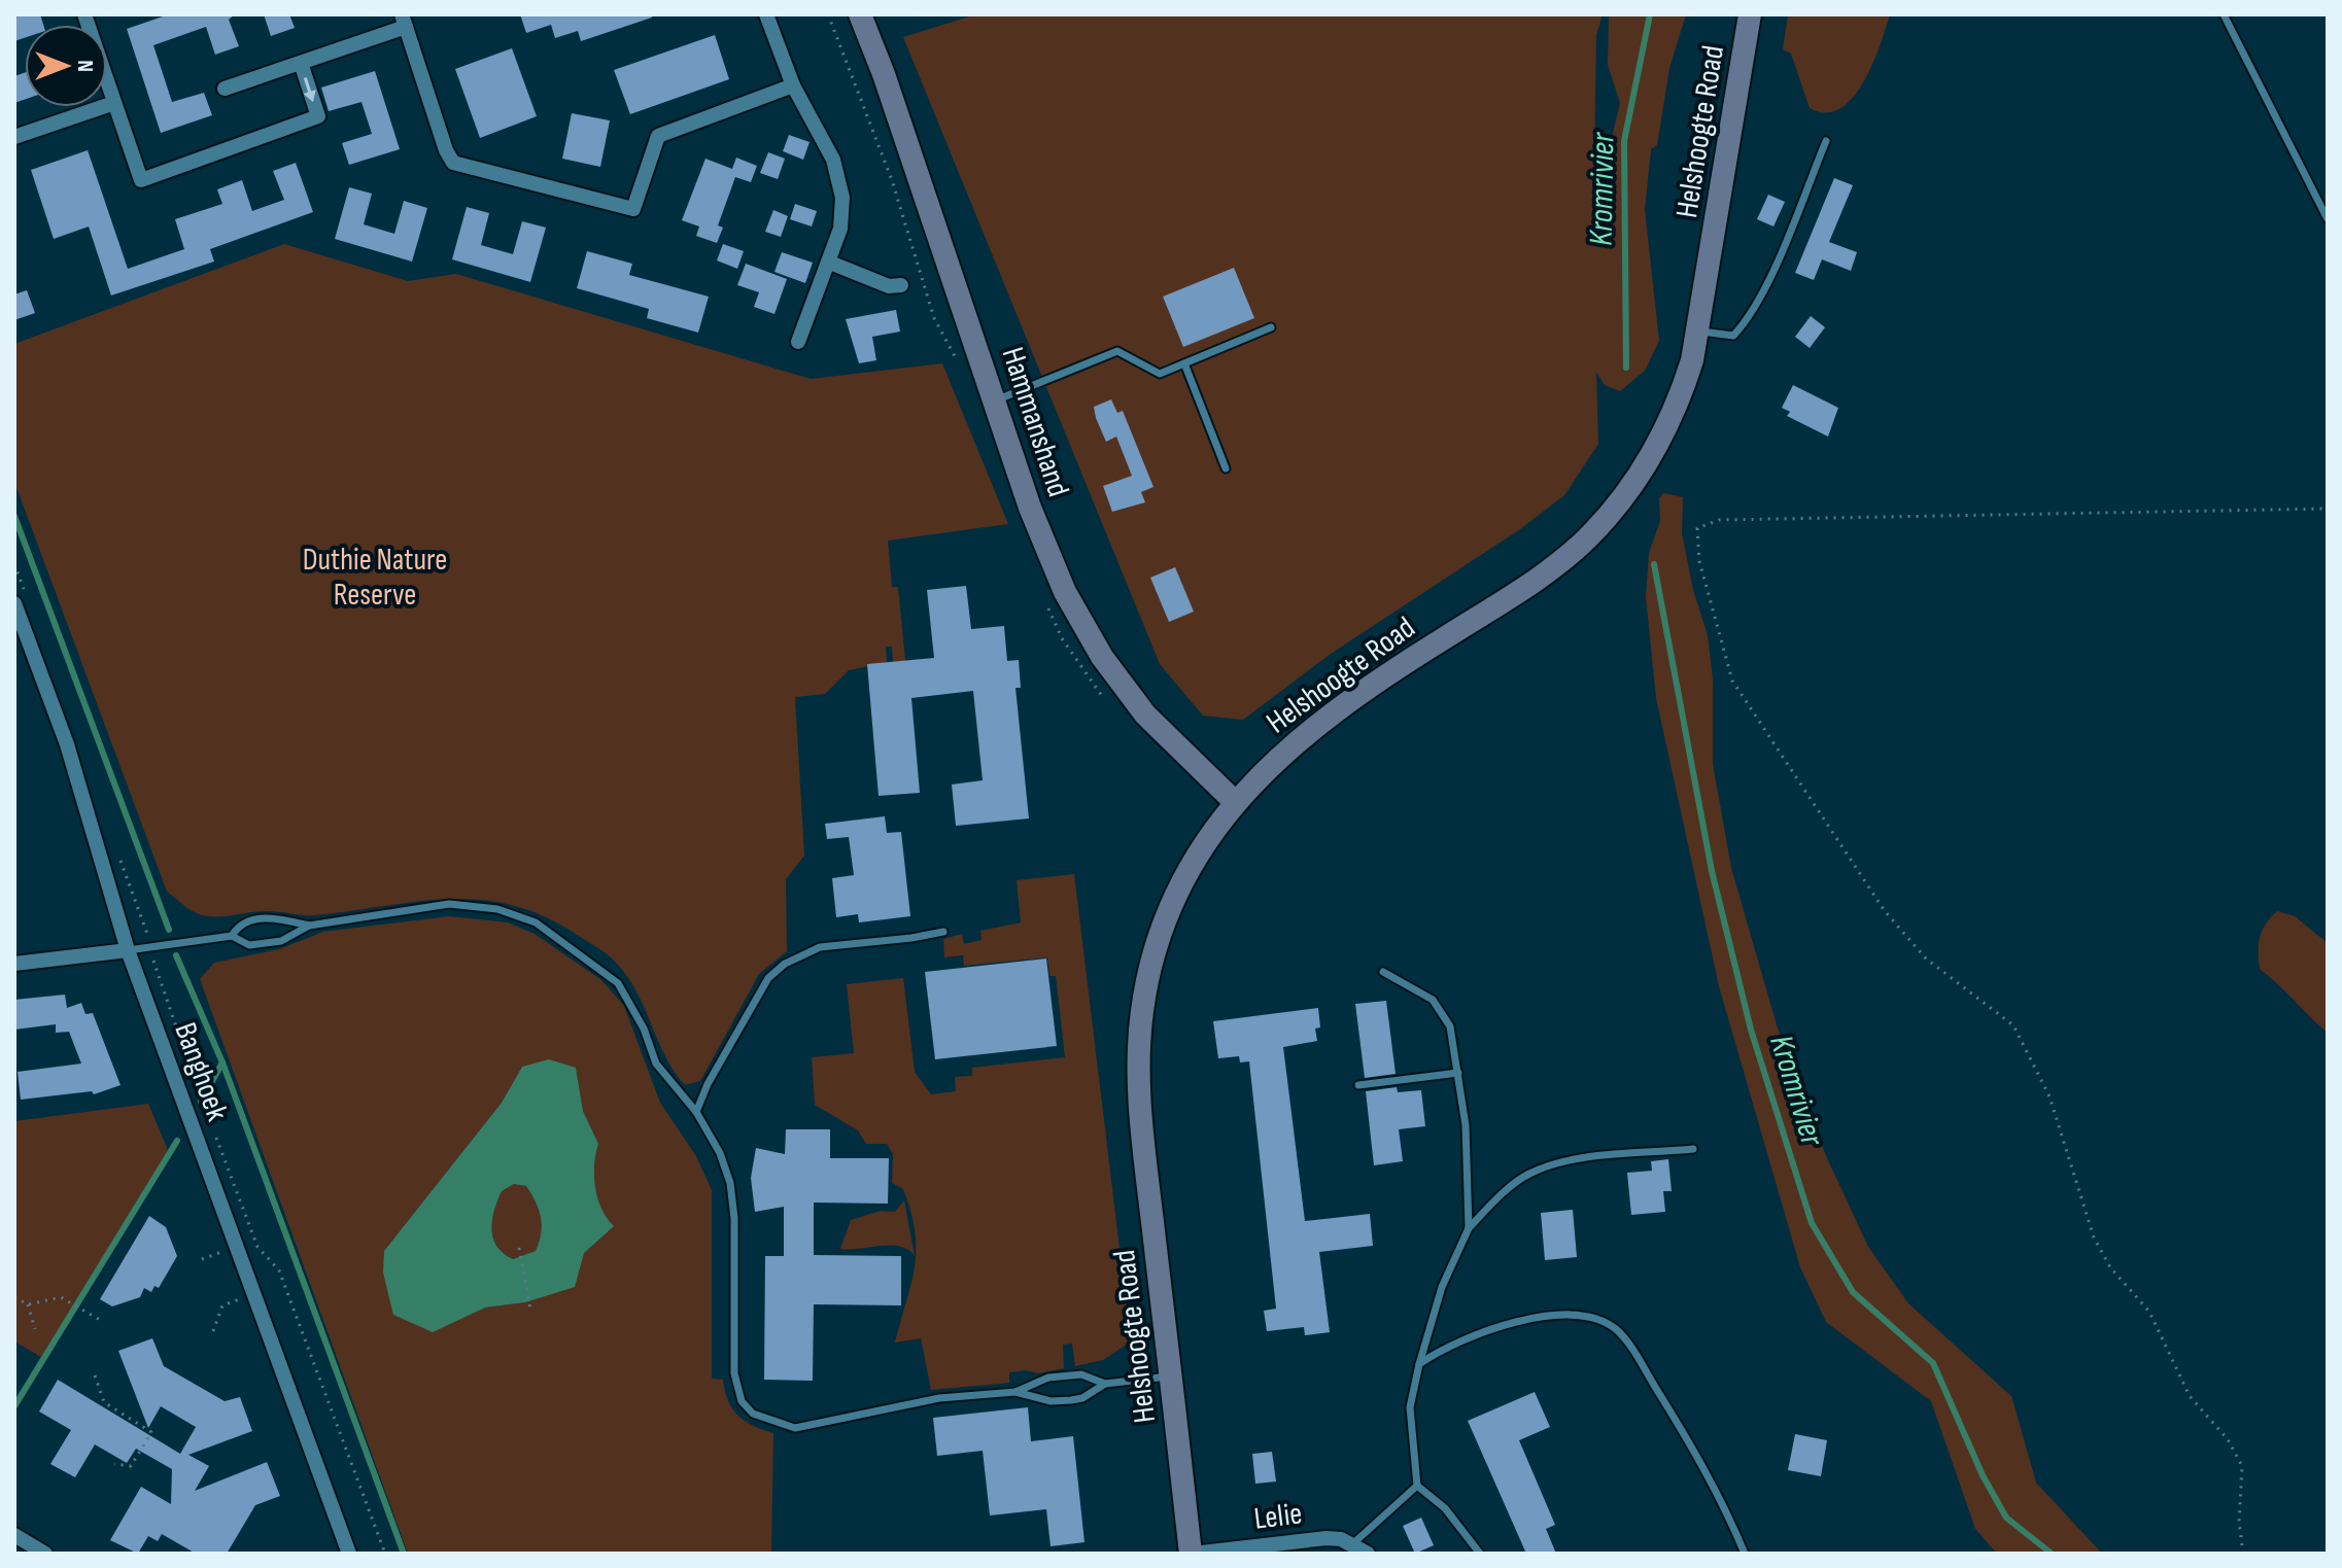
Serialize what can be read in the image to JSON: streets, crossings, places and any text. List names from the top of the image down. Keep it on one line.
{"streets":{"main road":["Helshoogte Road","Hammanshand"],"street":["Banghoek","Lelie"]},"crossings":[["Helshoogte Road","Hammanshand"],["Helshoogte Road","Lelie"]],"water":["Kromrivier"],"parks":["Duthie Nature Reserve"],"north":"right"}
